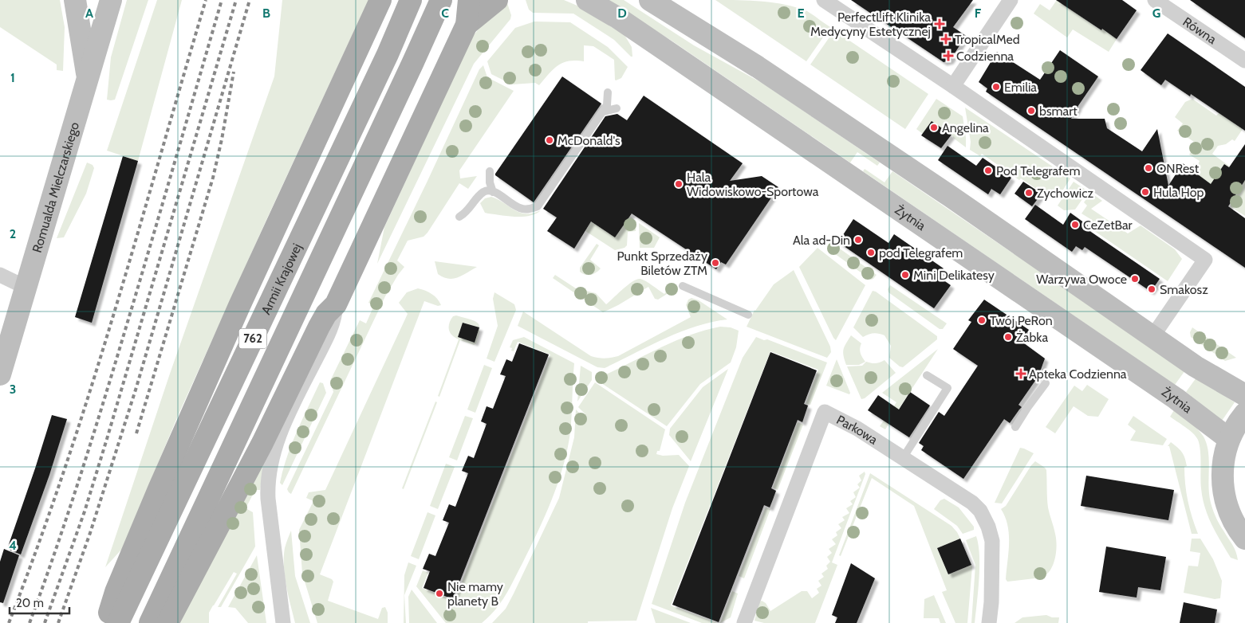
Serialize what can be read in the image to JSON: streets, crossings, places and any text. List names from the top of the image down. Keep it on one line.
{"streets":{"main road":["Armii Krajowej","762"],"street":["Równa","Romualda Mielczarskiego","Żytnia","Parkowa"]},"places":{"health":["PerfectLift Klinika Medycyny Estetycznej","TropicalMed","Codzienna","Apteka Codzienna"],"other":["Emilia","bsmart","Angelina","McDonald's","ONRest","Pod Telegrafem","Hala Widowiskowo-Sportowa","Hula Hop","Zychowicz","CeZetBar","Ala ad-Din","pod Telegrafem","Punkt Sprzedaży Biletów ZTM","Mini Delikatesy","Warzywa Owoce","Smakosz","Twój PeRon","Żabka","Nie mamy planety B"]},"scale_bar":"20 m","grid":{"columns":["A","B","C","D","E","F","G"],"rows":["1","2","3","4"]}}
